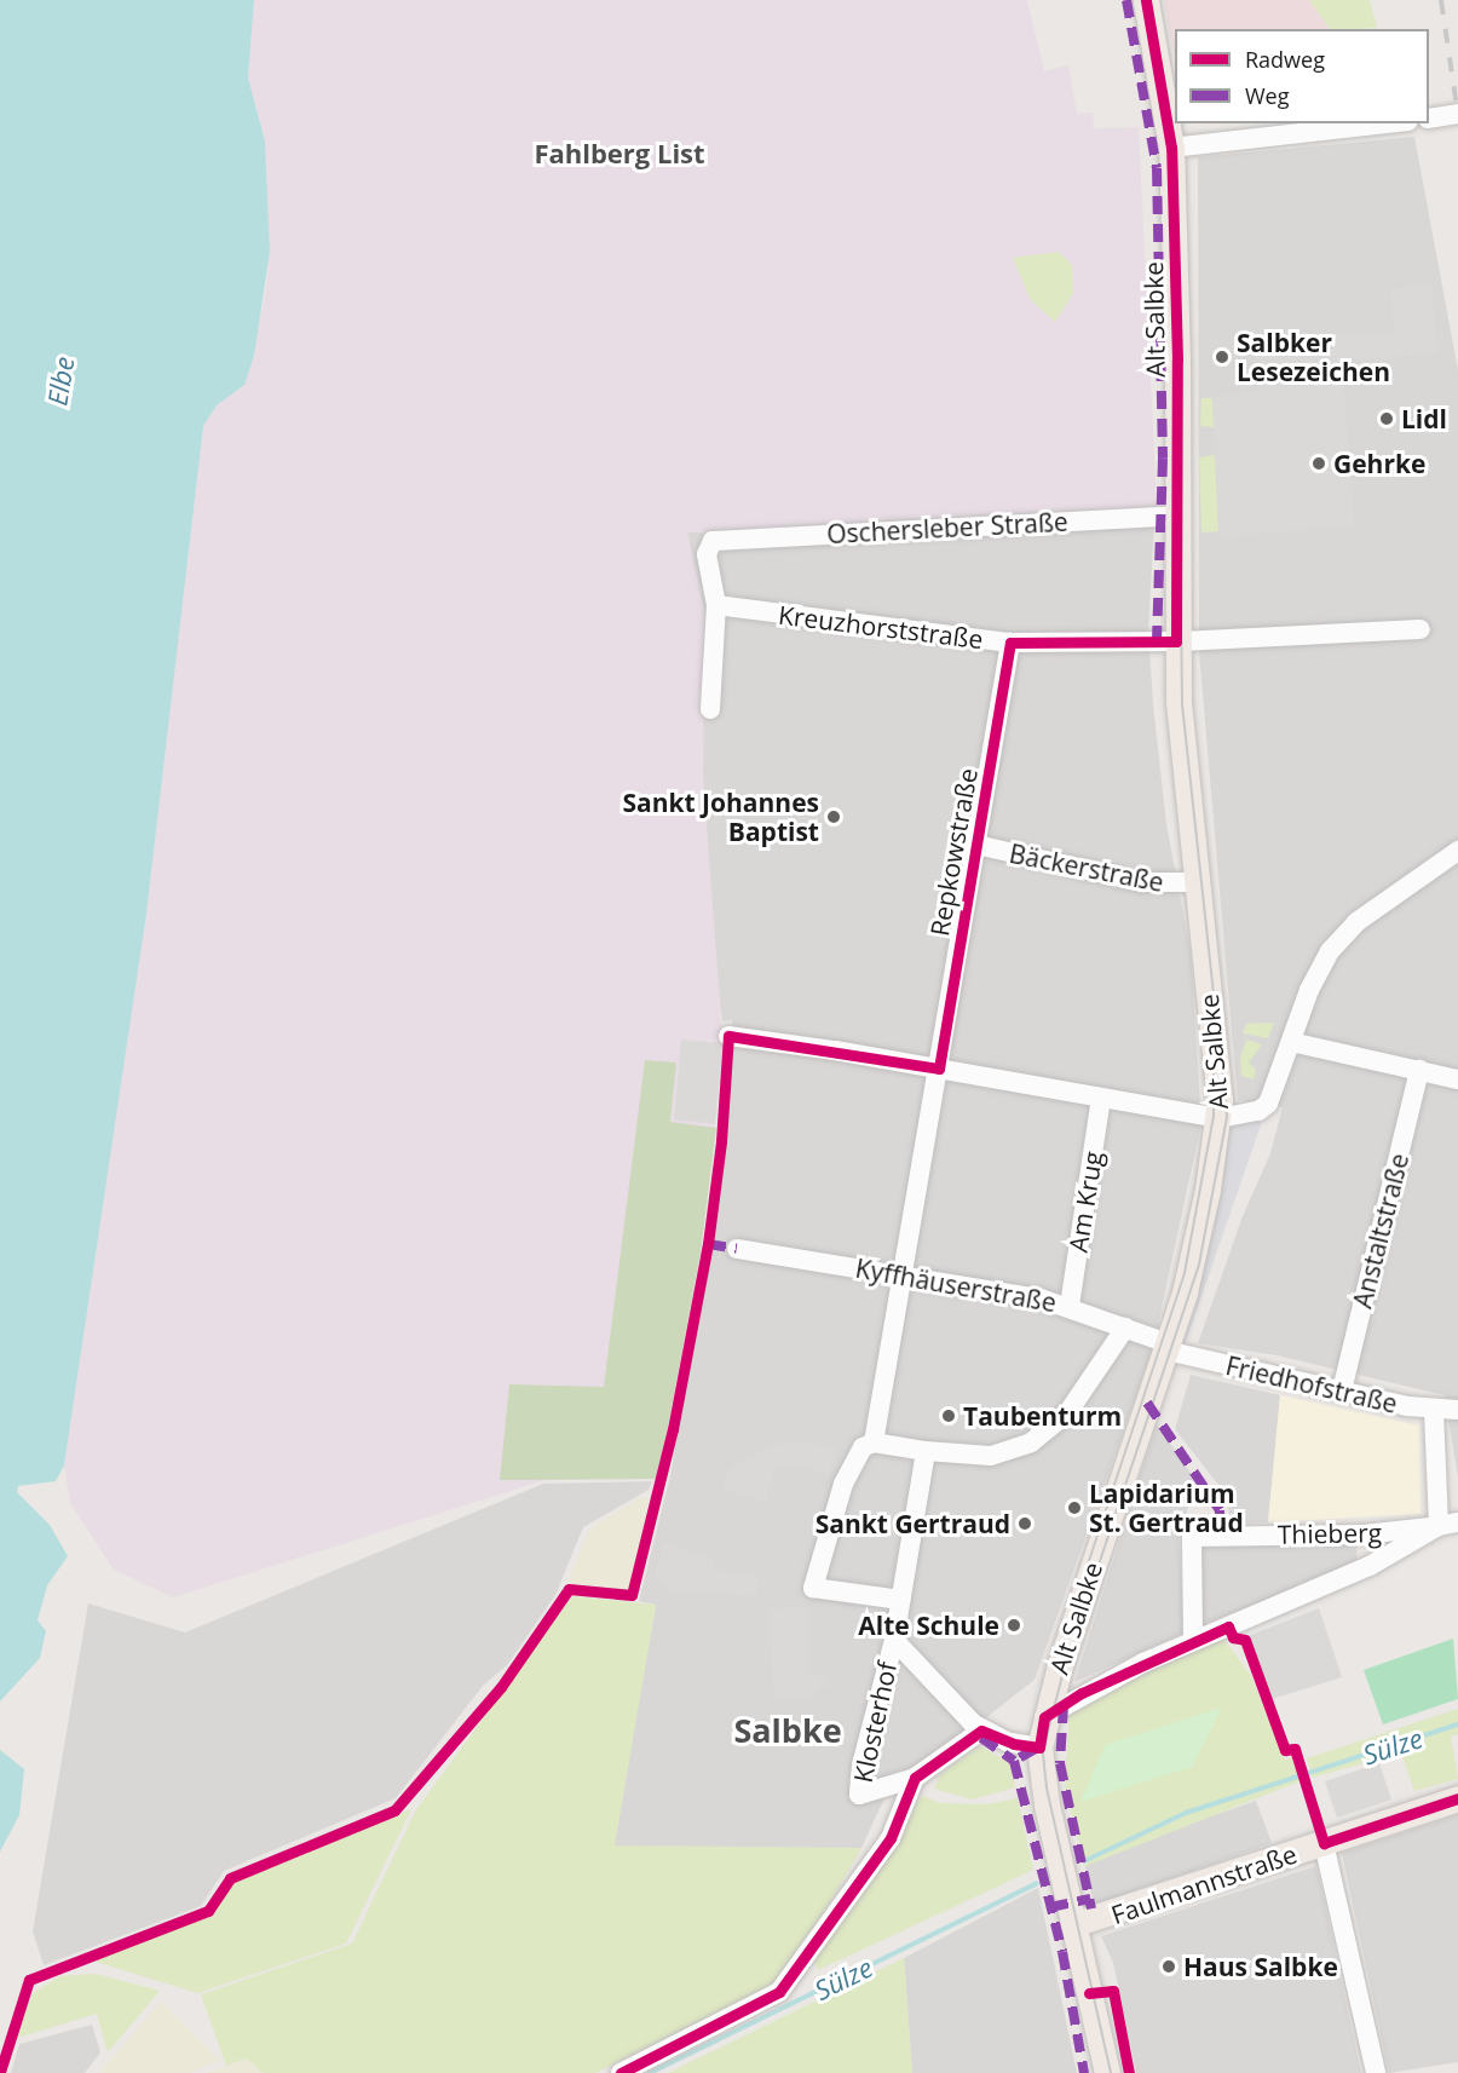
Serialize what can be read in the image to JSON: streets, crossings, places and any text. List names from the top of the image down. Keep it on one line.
{"streets":{"main road":["Alt Salbke","Faulmannstraße"],"street":["Oschersleber Straße","Kreuzhorststraße","Repkowstraße","Bäckerstraße","Am Krug","Anstaltstraße","Kyffhäuserstraße","Friedhofstraße","Thieberg","Klosterhof"]},"crossings":[["Alt Salbke","Oschersleber Straße"],["Alt Salbke","Kreuzhorststraße"],["Alt Salbke","Bäckerstraße"],["Alt Salbke","Kyffhäuserstraße"],["Alt Salbke","Friedhofstraße"],["Alt Salbke","Faulmannstraße"],["Oschersleber Straße","Kreuzhorststraße"],["Kreuzhorststraße","Repkowstraße"],["Repkowstraße","Bäckerstraße"],["Repkowstraße","Kyffhäuserstraße"],["Am Krug","Kyffhäuserstraße"],["Anstaltstraße","Friedhofstraße"],["Kyffhäuserstraße","Friedhofstraße"]],"districts":["Fahlberg List","Salbke"],"water":["Elbe","Sülze"],"places":["Salbker Lesezeichen","Lidl","Gehrke","Sankt Johannes Baptist","Taubenturm","Lapidarium St. Gertraud","Sankt Gertraud","Alte Schule","Haus Salbke"],"legend":["Radweg","Weg"]}
